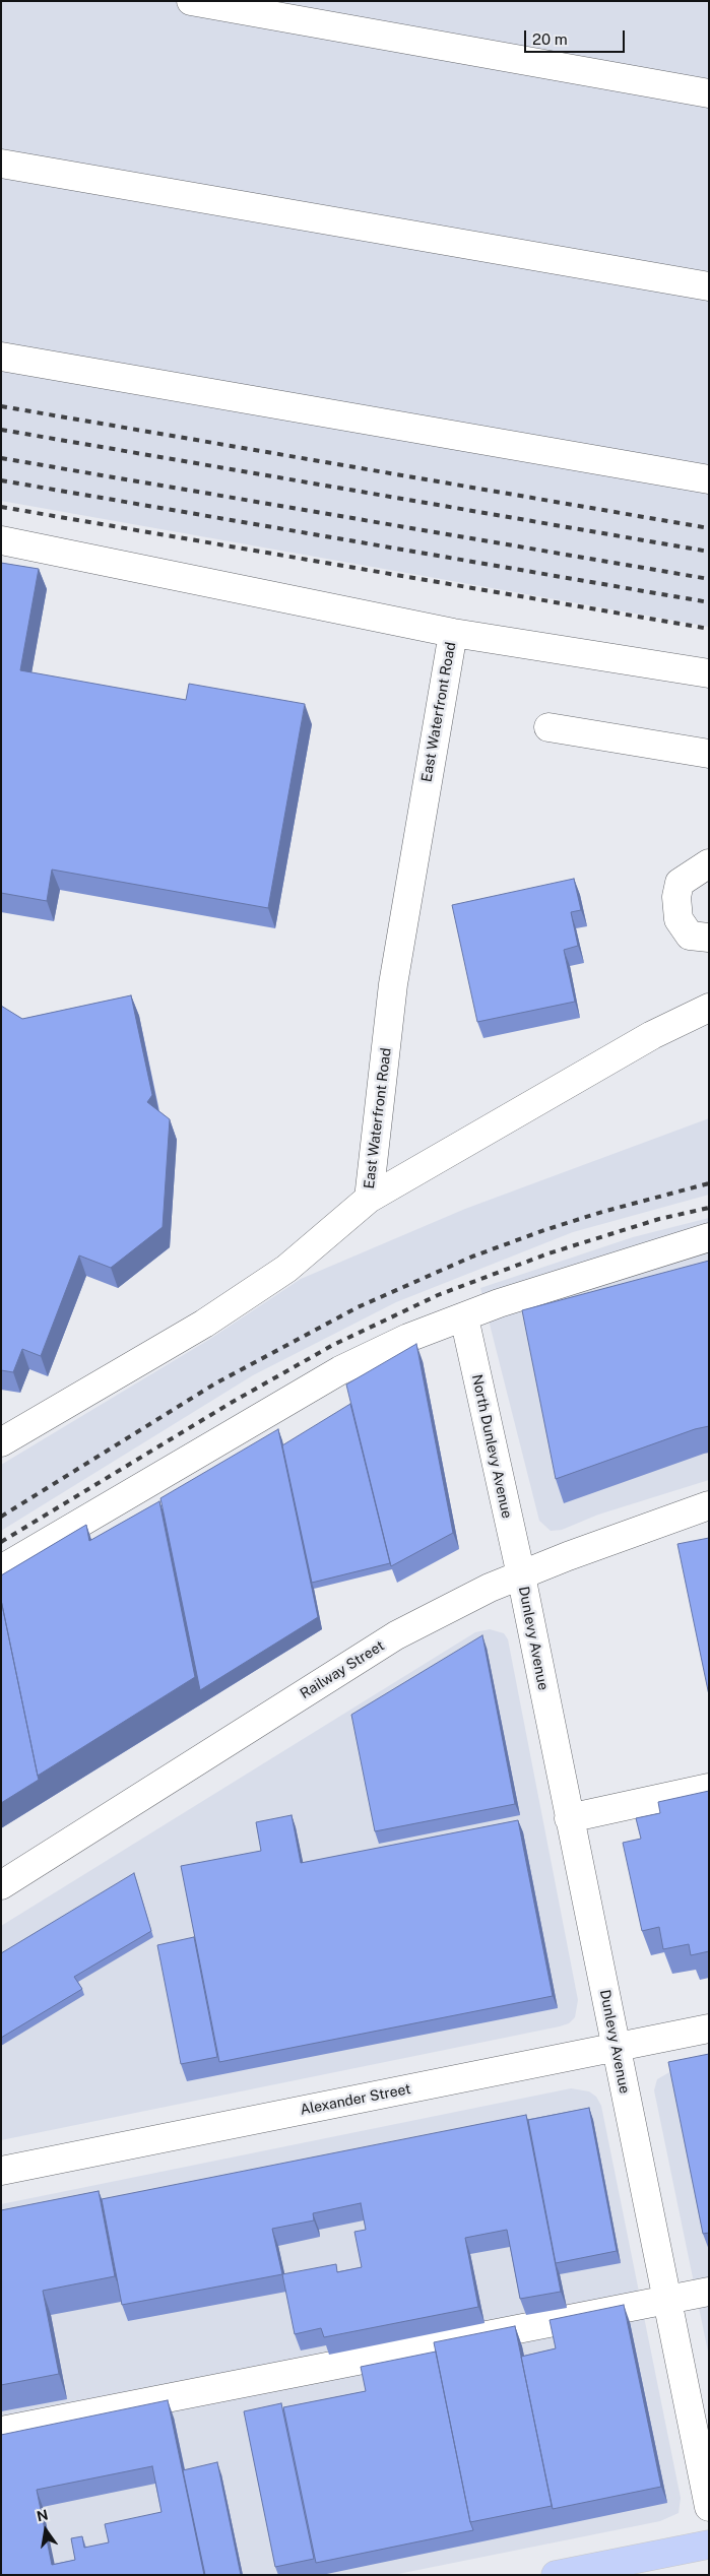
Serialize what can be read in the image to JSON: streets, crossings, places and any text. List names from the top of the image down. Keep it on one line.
{"streets":{"street":["East Waterfront Road","North Dunlevy Avenue","Dunlevy Avenue","Railway Street","Alexander Street"]},"crossings":[["North Dunlevy Avenue","Dunlevy Avenue"],["North Dunlevy Avenue","Railway Street"],["Dunlevy Avenue","Railway Street"],["Dunlevy Avenue","Alexander Street"]],"scale_bar":"20 m","north":"top"}
